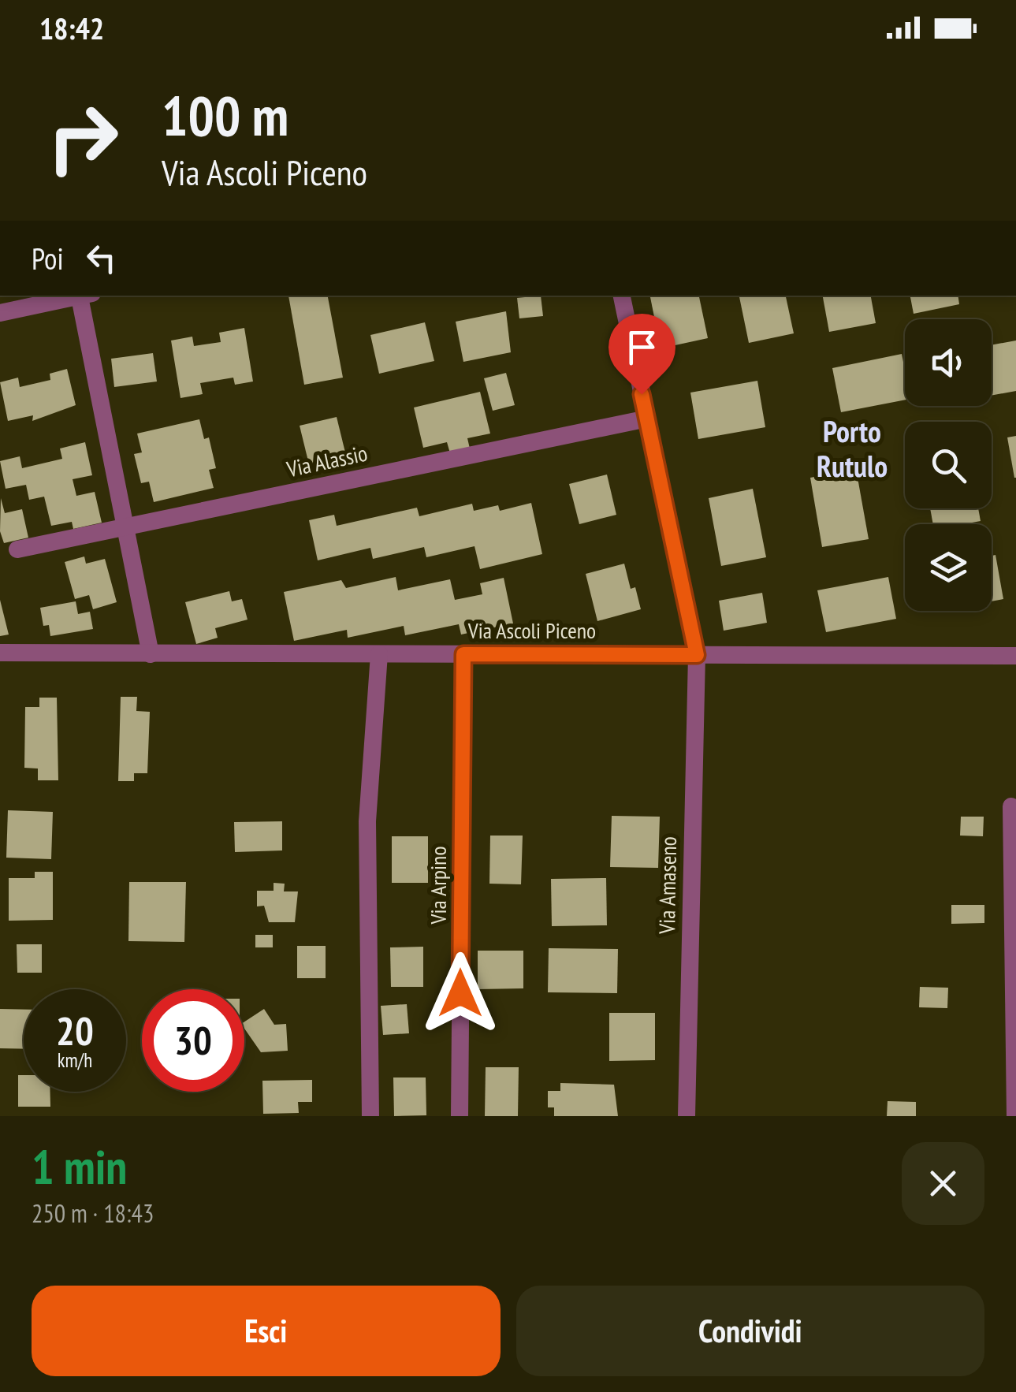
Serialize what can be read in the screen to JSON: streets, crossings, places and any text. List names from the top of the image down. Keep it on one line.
{"streets":{"street":["Via Alassio","Via Ascoli Piceno","Via Arpino","Via Amaseno"]},"crossings":[["Via Alassio","Via Amaseno"],["Via Ascoli Piceno","Via Arpino"],["Via Ascoli Piceno","Via Amaseno"]],"districts":["Porto Rutulo"],"page":{"status":"18:42","turn":["100 m","Via Ascoli Piceno"],"then":"Poi","speed":"20 km/h","limit":"30","heading":["1 min","250 m · 18:43"],"buttons":["Esci","Condividi"]}}
